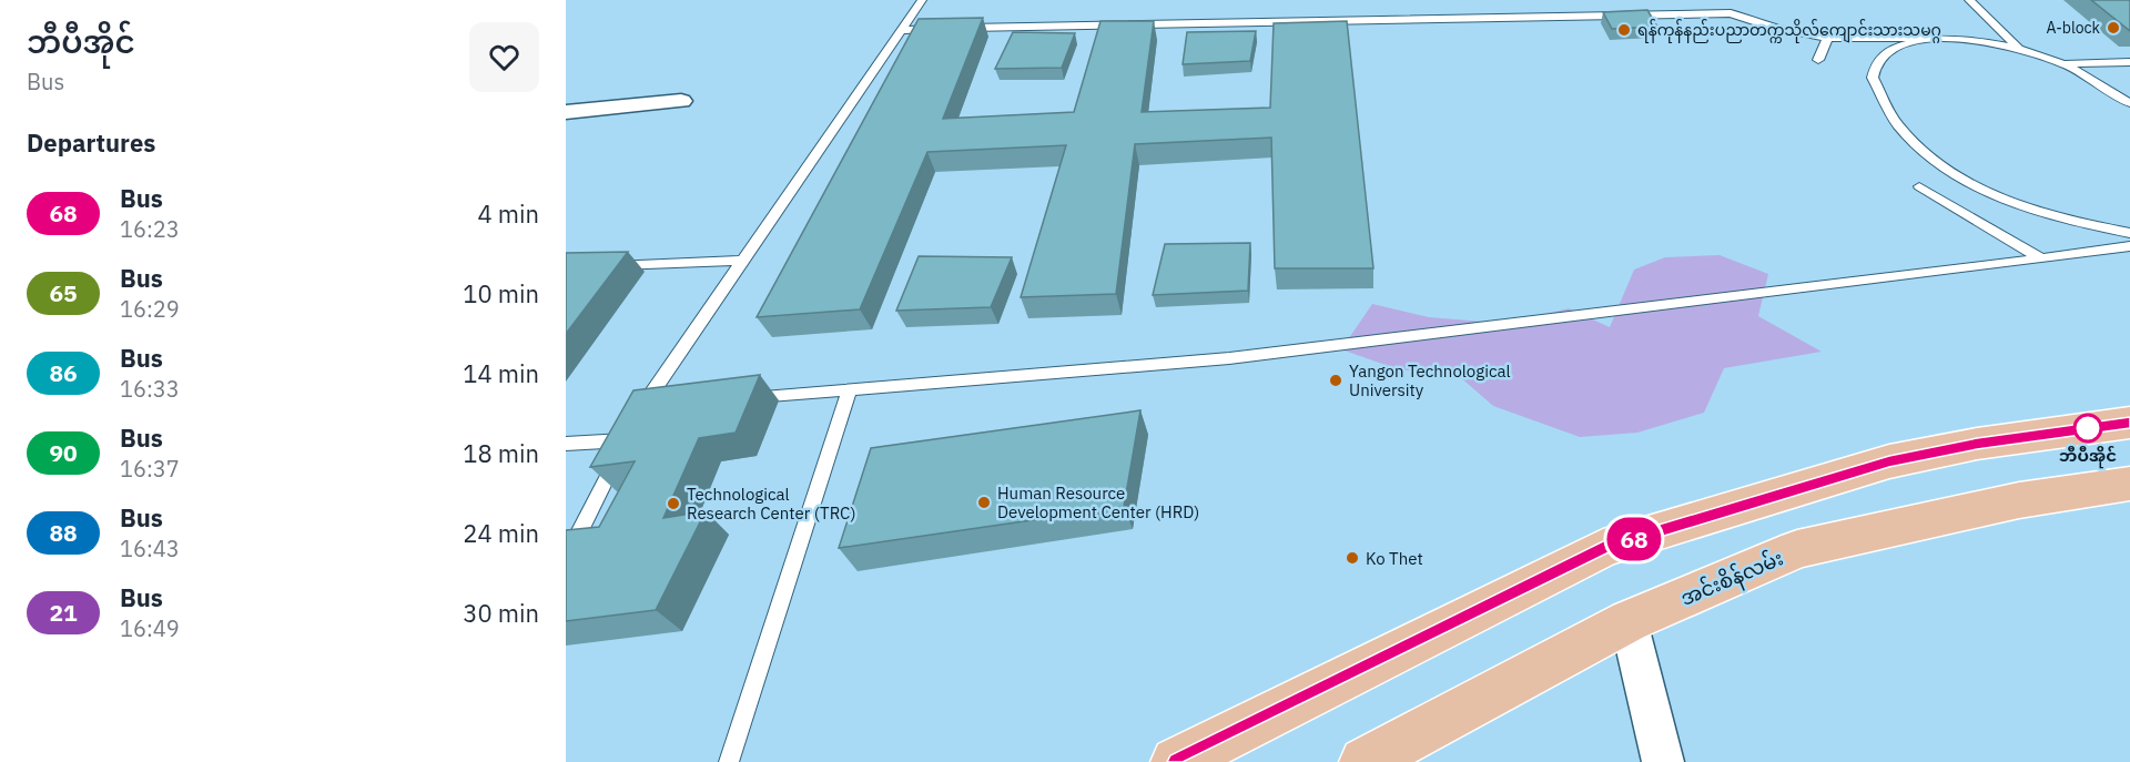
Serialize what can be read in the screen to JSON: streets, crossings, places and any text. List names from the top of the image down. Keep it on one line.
{"streets":{"main road":["အင်းစိန်လမ်း"]},"places":["A-block","ရန်ကုန်နည်းပညာတက္ကသိုလ်ကျောင်းသားသမဂ္ဂ","Yangon Technological University","ဘီပီအိုင်","Human Resource Development Center (HRD)","Technological Research Center (TRC)","Ko Thet"],"lines":["bus line 68"],"page":{"heading":[["ဘီပီအိုင်","Bus"],"Departures"],"on_map":"68","list":[{"mark":"68","name":"Bus","note":"16:23","value":"4 min"},{"mark":"65","name":"Bus","note":"16:29","value":"10 min"},{"mark":"86","name":"Bus","note":"16:33","value":"14 min"},{"mark":"90","name":"Bus","note":"16:37","value":"18 min"},{"mark":"88","name":"Bus","note":"16:43","value":"24 min"},{"mark":"21","name":"Bus","note":"16:49","value":"30 min"}]}}
